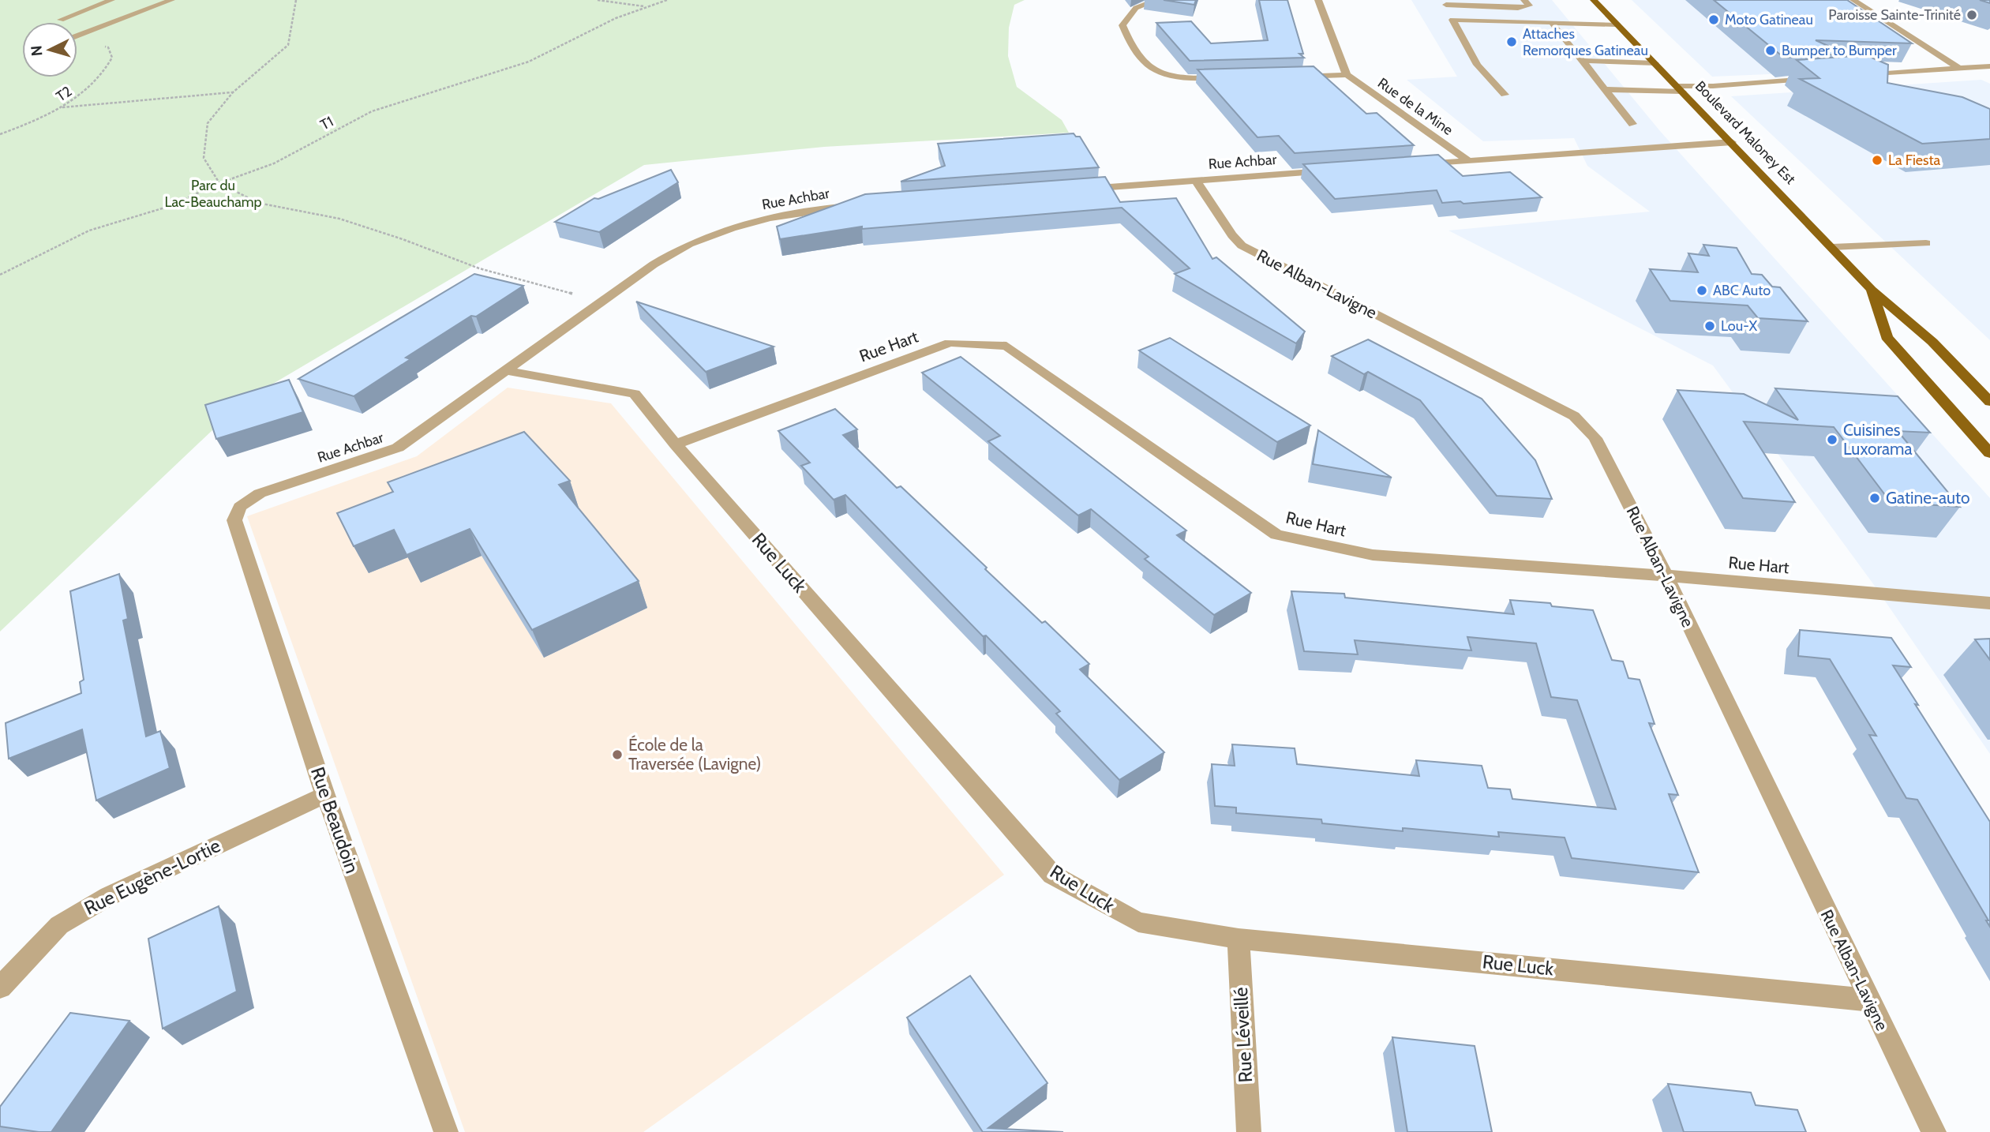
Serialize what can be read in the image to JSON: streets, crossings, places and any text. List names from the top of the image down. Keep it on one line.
{"streets":{"main road":["Boulevard Maloney Est"],"street":["Rue de la Mine","Rue Achbar","Rue Alban-Lavigne","Rue Hart","Rue Luck","Rue Beaudoin","Rue Eugène-Lortie","Rue Léveillé"],"path":["T2","T1"]},"crossings":[["Rue Achbar","Rue Alban-Lavigne"],["Rue Achbar","Rue Luck"],["Rue Achbar","Rue Beaudoin"],["Rue Alban-Lavigne","Rue Hart"],["Rue Alban-Lavigne","Rue Luck"],["Rue Hart","Rue Luck"],["Rue Luck","Rue Léveillé"],["Rue Beaudoin","Rue Eugène-Lortie"]],"parks":["Parc du Lac-Beauchamp"],"places":["Paroisse Sainte-Trinité","Moto Gatineau","Attaches Remorques Gatineau","Bumper to Bumper","La Fiesta","ABC Auto","Lou-X","Cuisines Luxorama","Gatine-auto","École de la Traversée (Lavigne)"],"north":"left"}
